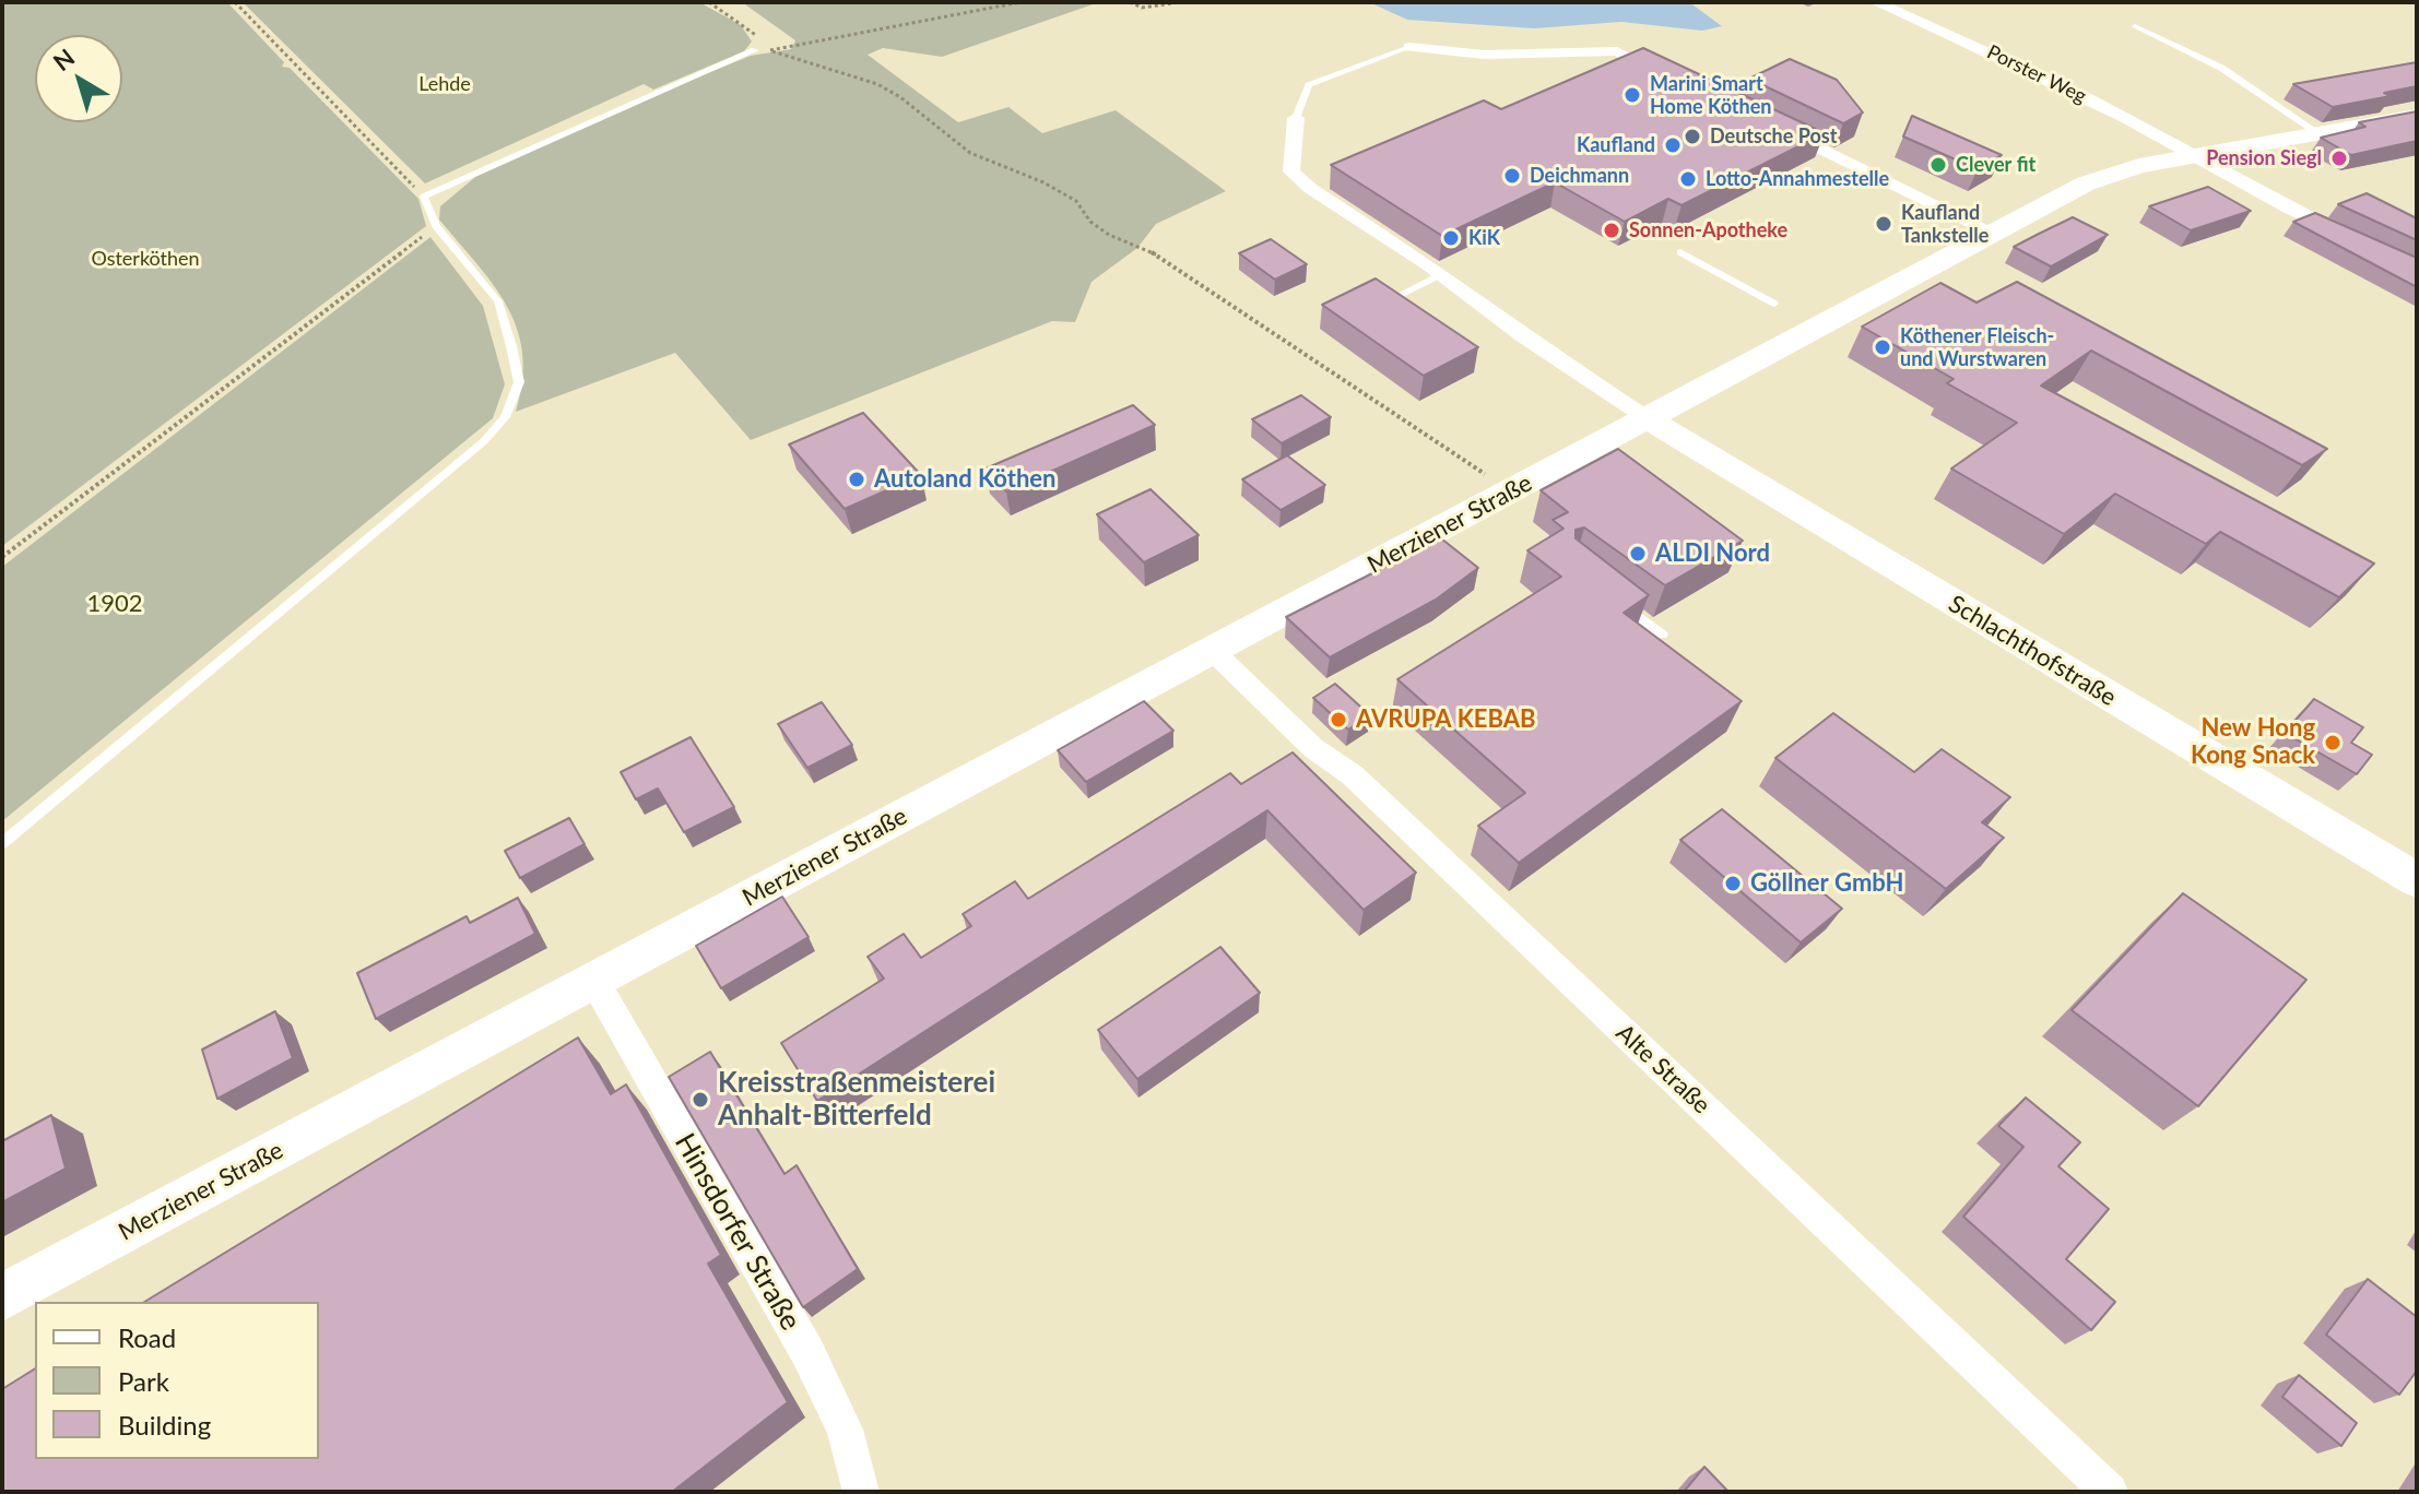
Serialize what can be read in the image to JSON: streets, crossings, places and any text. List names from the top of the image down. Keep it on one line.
{"streets":{"main road":["Merziener Straße","Schlachthofstraße"],"street":["Porster Weg","Alte Straße","Hinsdorfer Straße"]},"crossings":[["Porster Weg","Merziener Straße"],["Merziener Straße","Schlachthofstraße"],["Merziener Straße","Alte Straße"],["Merziener Straße","Hinsdorfer Straße"]],"parks":["Lehde","Osterköthen","1902"],"places":["Marini Smart Home Köthen","Deutsche Post","Kaufland","Pension Siegl","Clever fit","Deichmann","Lotto-Annahmestelle","Kaufland Tankstelle","Sonnen-Apotheke","KiK","Köthener Fleisch- und Wurstwaren","Autoland Köthen","ALDI Nord","AVRUPA KEBAB","New Hong Kong Snack","Göllner GmbH","Kreisstraßenmeisterei Anhalt-Bitterfeld"],"legend":["Road","Park","Building"],"north":"top left"}
